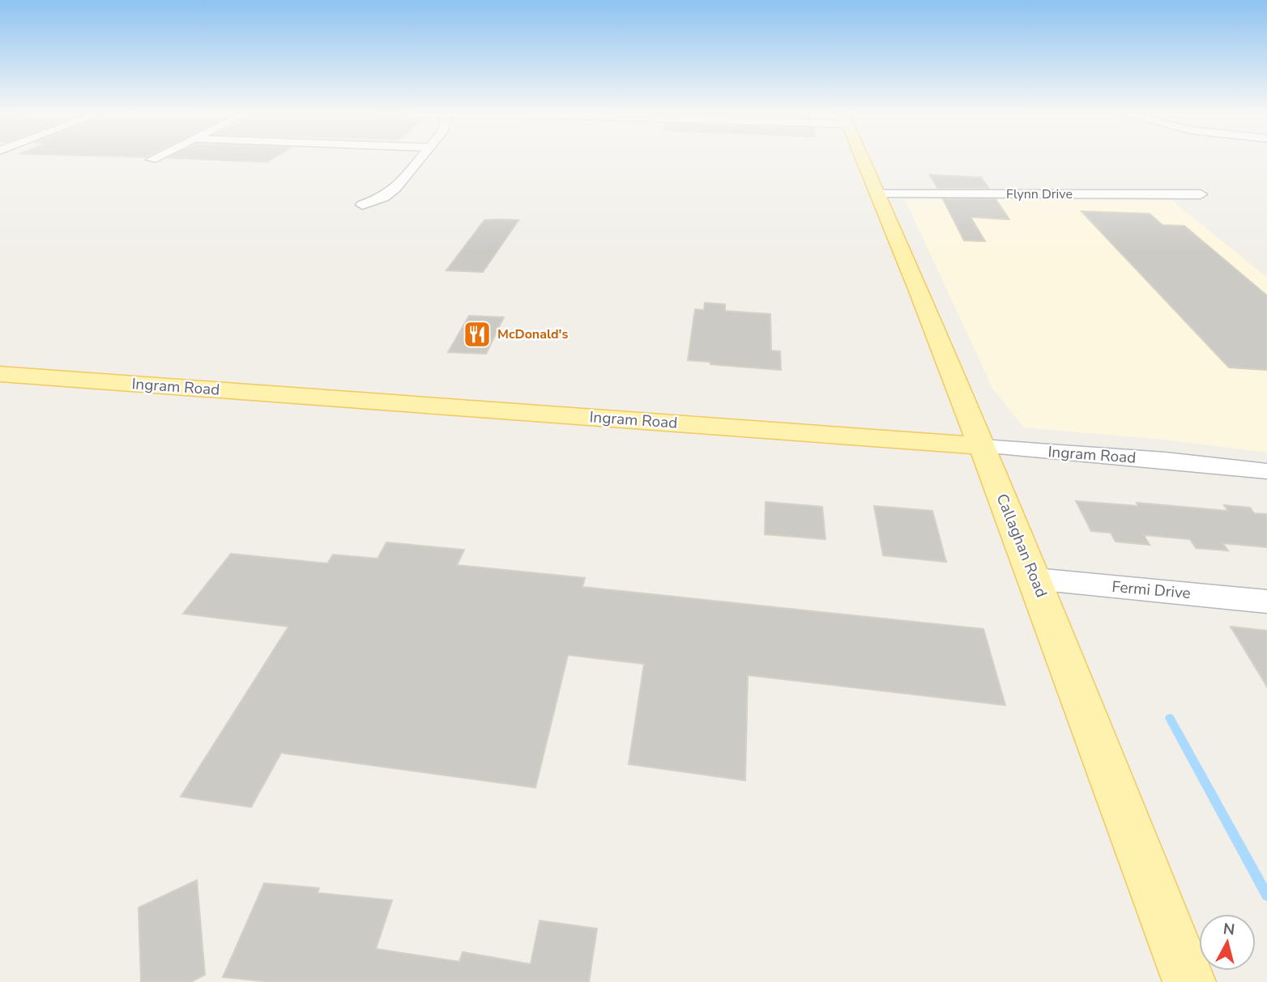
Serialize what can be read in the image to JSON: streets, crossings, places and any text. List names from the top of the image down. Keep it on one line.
{"streets":{"main road":["Ingram Road","Callaghan Road"],"street":["Flynn Drive","Fermi Drive"]},"crossings":[["Flynn Drive","Callaghan Road"],["Ingram Road","Callaghan Road"],["Callaghan Road","Fermi Drive"]],"places":{"restaurant":["McDonald's"]},"north":"top"}
